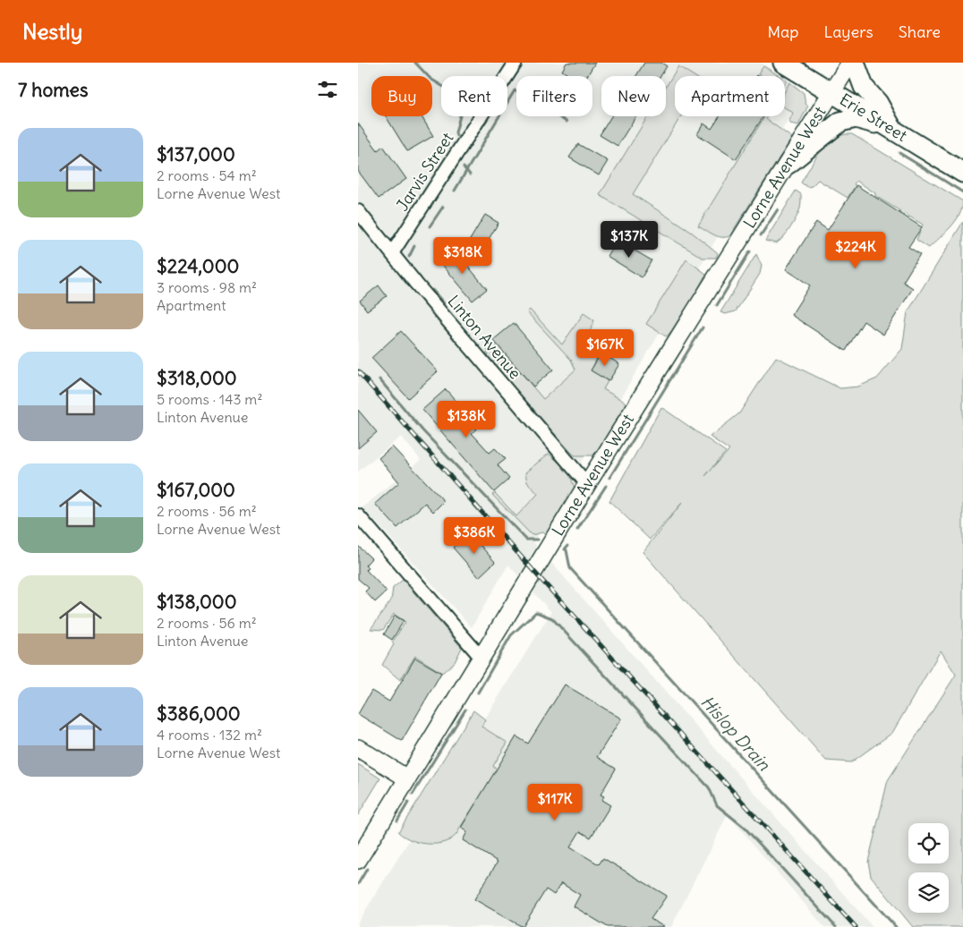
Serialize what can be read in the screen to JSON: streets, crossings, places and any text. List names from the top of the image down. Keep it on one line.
{"streets":{"main road":["Erie Street","Lorne Avenue West"],"street":["Jarvis Street","Linton Avenue"]},"crossings":[["Erie Street","Lorne Avenue West"],["Lorne Avenue West","Linton Avenue"],["Jarvis Street","Linton Avenue"]],"water":["Hislop Drain"],"page":{"header":"Nestly","nav":["Map","Layers","Share"],"heading":"7 homes","chip":["Buy","Rent","Filters","New","Apartment"],"list":[{"name":"$137,000","note":"2 rooms · 54 m² · Lorne Avenue West"},{"name":"$224,000","note":"3 rooms · 98 m² · Apartment"},{"name":"$318,000","note":"5 rooms · 143 m² · Linton Avenue"},{"name":"$167,000","note":"2 rooms · 56 m² · Lorne Avenue West"},{"name":"$138,000","note":"2 rooms · 56 m² · Linton Avenue"},{"name":"$386,000","note":"4 rooms · 132 m² · Lorne Avenue West"}],"price":["$137K","$224K","$318K","$167K","$138K","$386K","$117K"]}}
